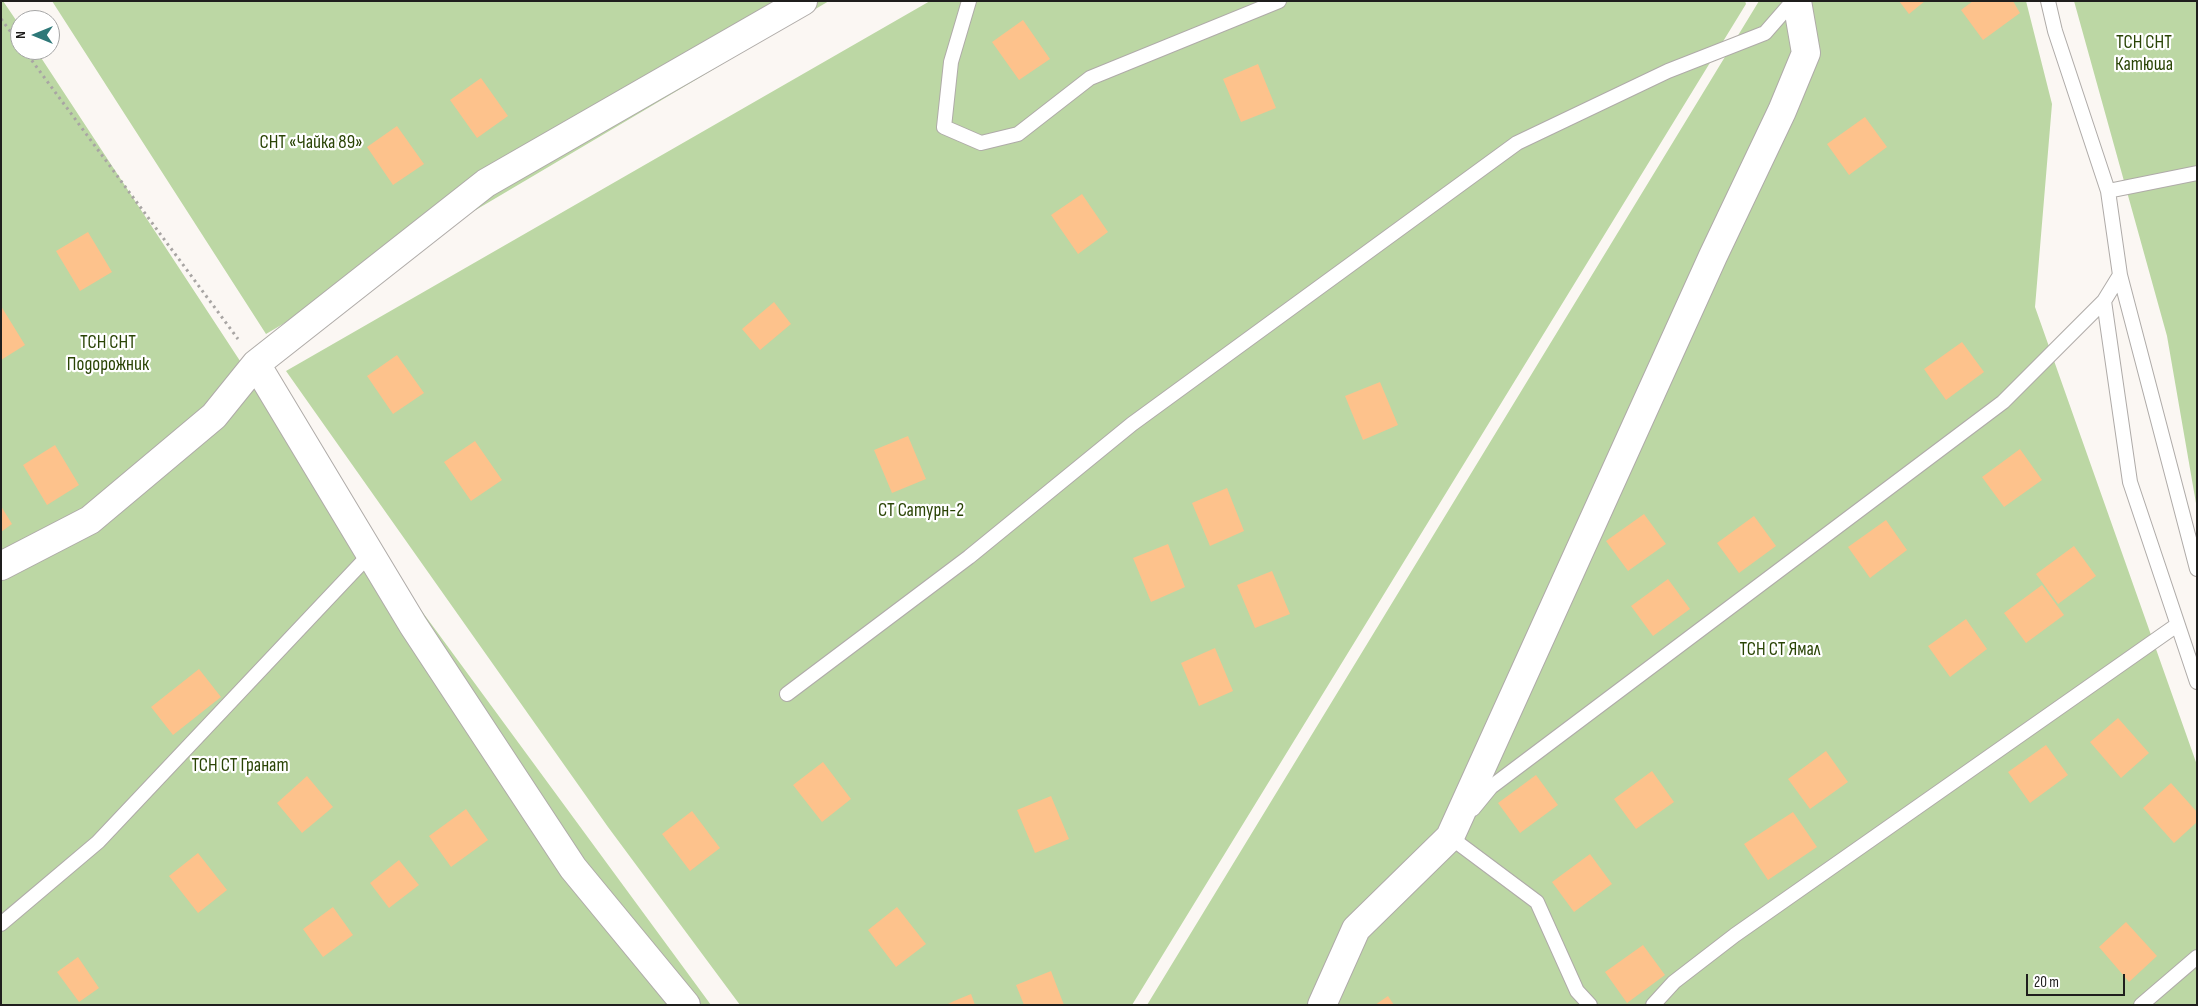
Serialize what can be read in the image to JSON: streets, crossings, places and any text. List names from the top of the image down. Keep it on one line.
{"parks":["ТСН СНТ Катюша","СНТ «Чайка 89»","ТСН СНТ Подорожник","СТ Сатурн-2","ТСН СТ Ямал","ТСН СТ Гранат"],"scale_bar":"20 m","north":"left"}
